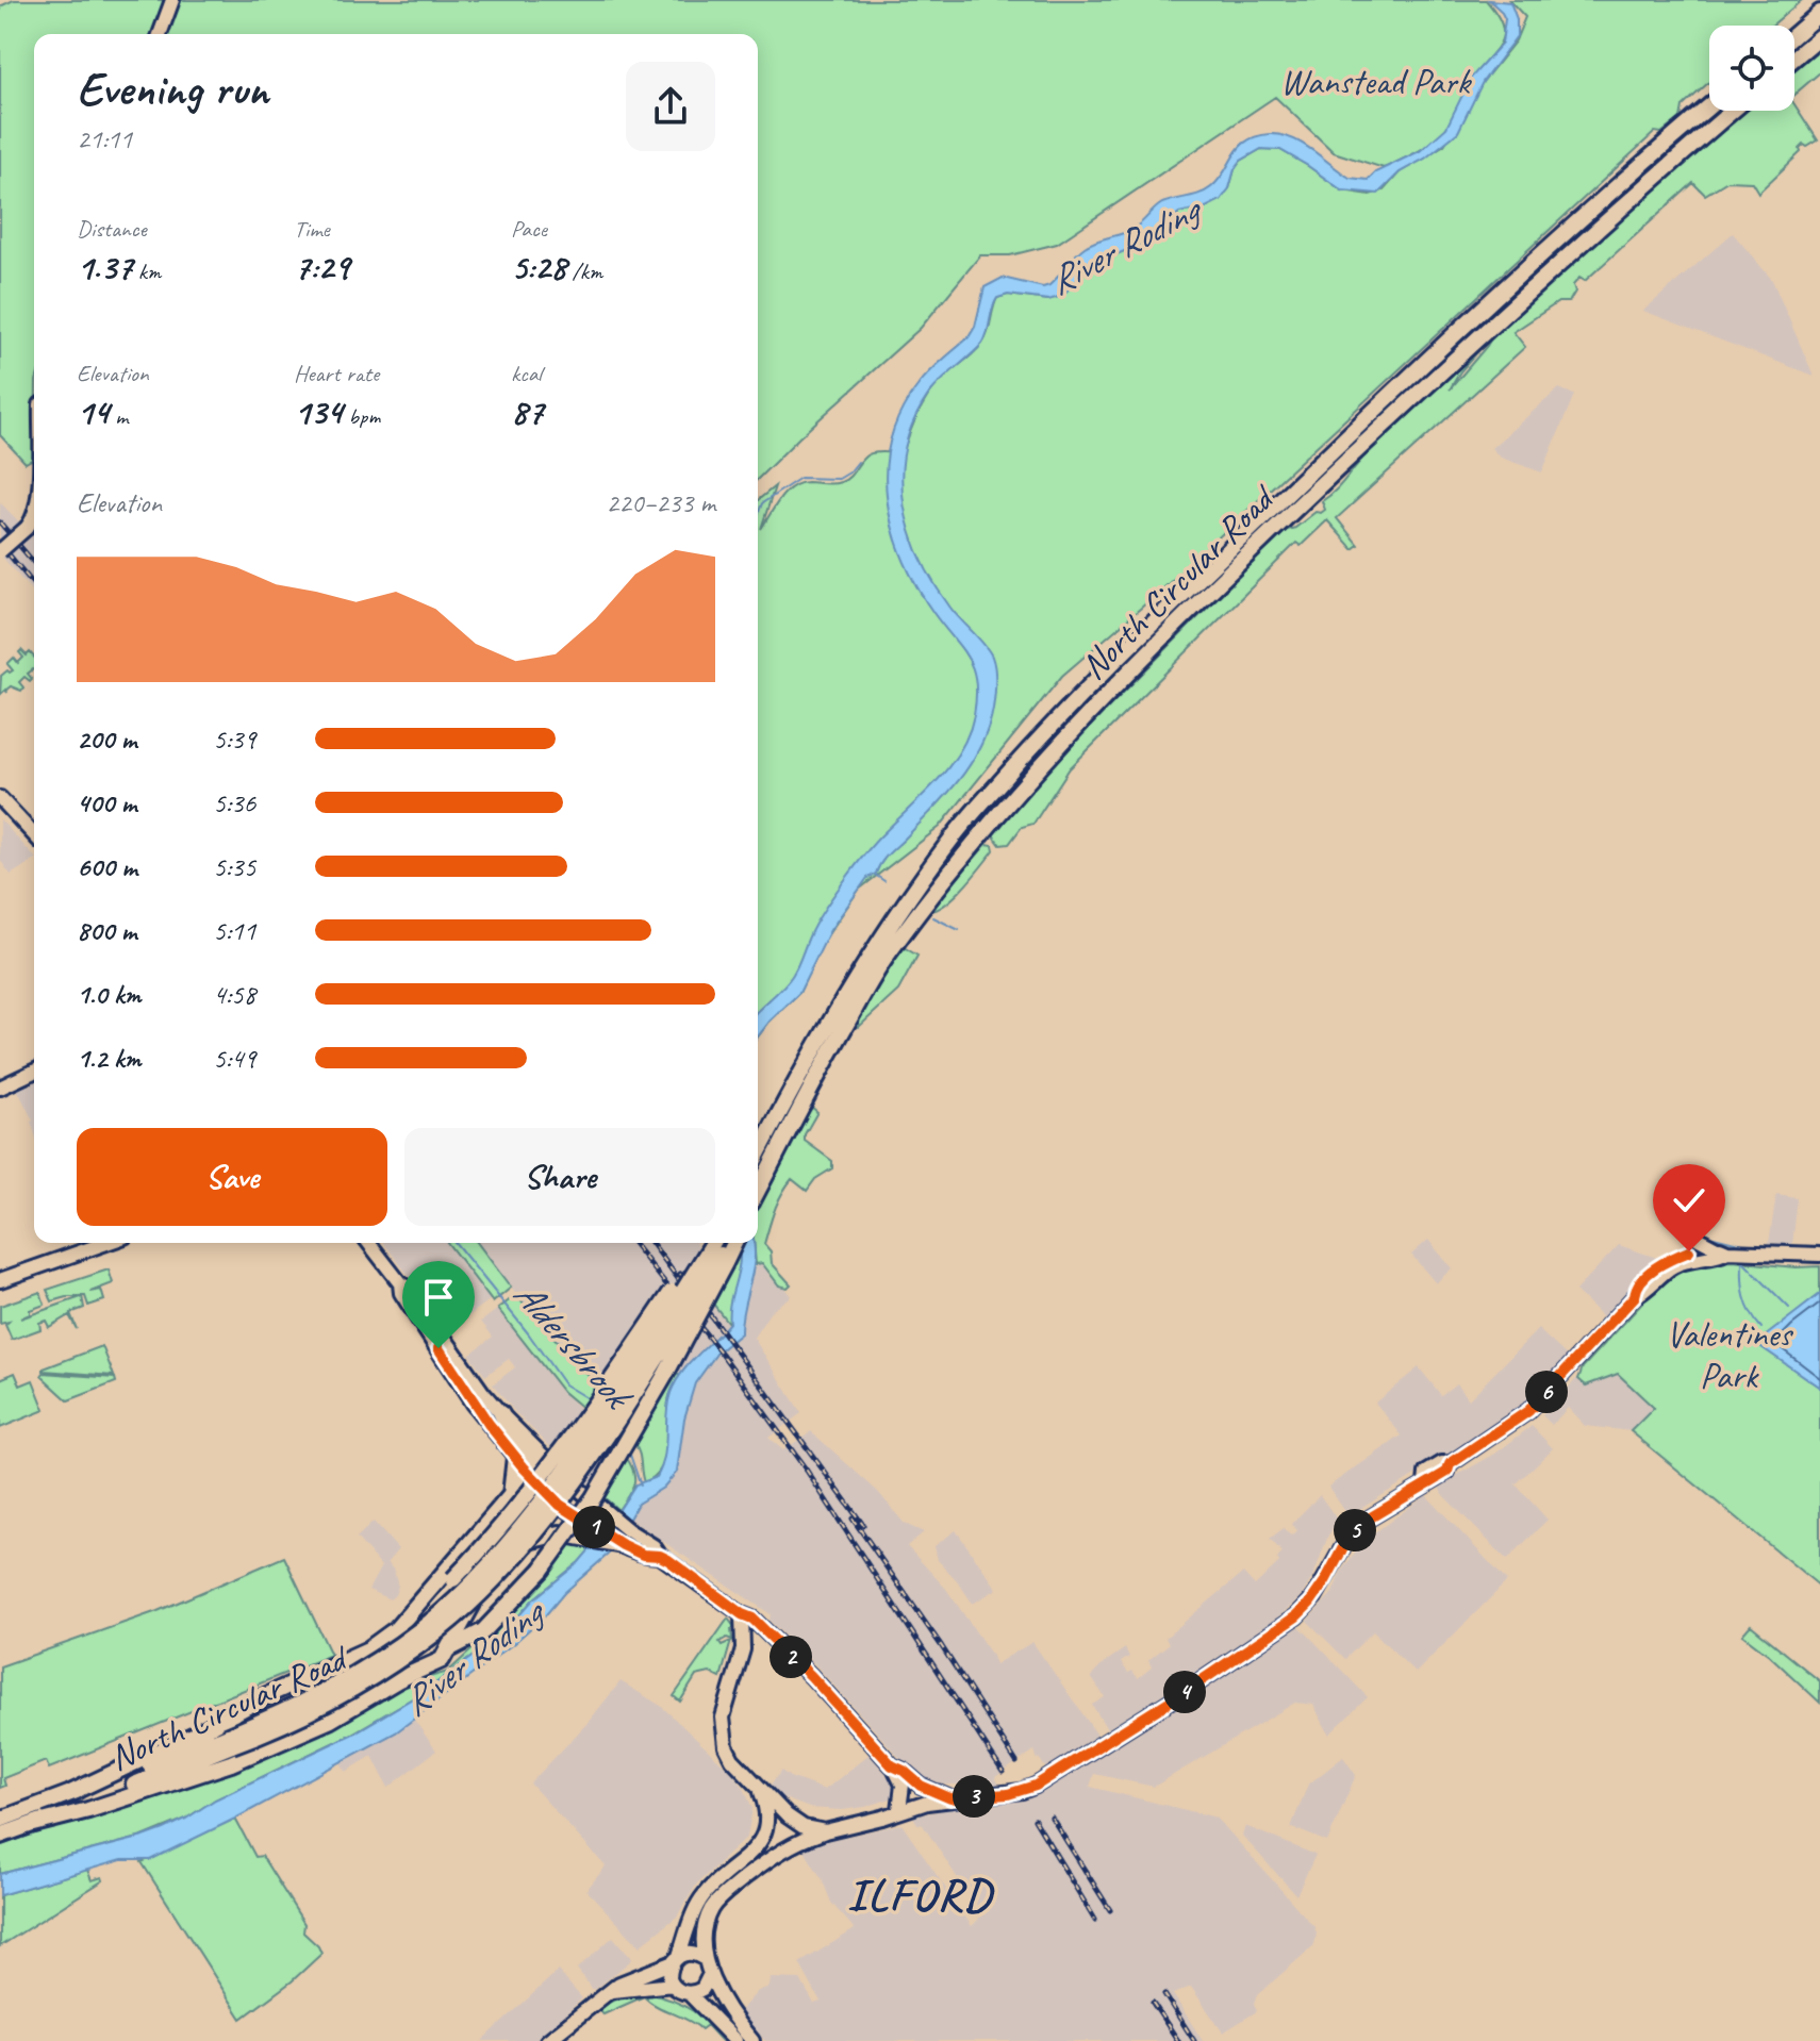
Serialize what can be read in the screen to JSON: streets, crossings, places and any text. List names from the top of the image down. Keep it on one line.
{"streets":{"highway":["North Circular Road"]},"districts":["ILFORD"],"water":["River Roding","Aldersbrook"],"parks":["Wanstead Park","Valentines Park"],"page":{"heading":["Evening run","21:11"],"stats":[["Distance","1.37 km"],["Time","7:29"],["Pace","5:28 /km"],["Elevation","14 m"],["Heart rate","134 bpm"],["kcal","87"]],"chart":["Elevation","220–233 m"],"list":[{"name":"200 m","note":"5:39"},{"name":"400 m","note":"5:36"},{"name":"600 m","note":"5:35"},{"name":"800 m","note":"5:11"},{"name":"1.0 km","note":"4:58"},{"name":"1.2 km","note":"5:49"}],"buttons":["Save","Share"],"pins":["6","1","5","2","4","3"]}}
